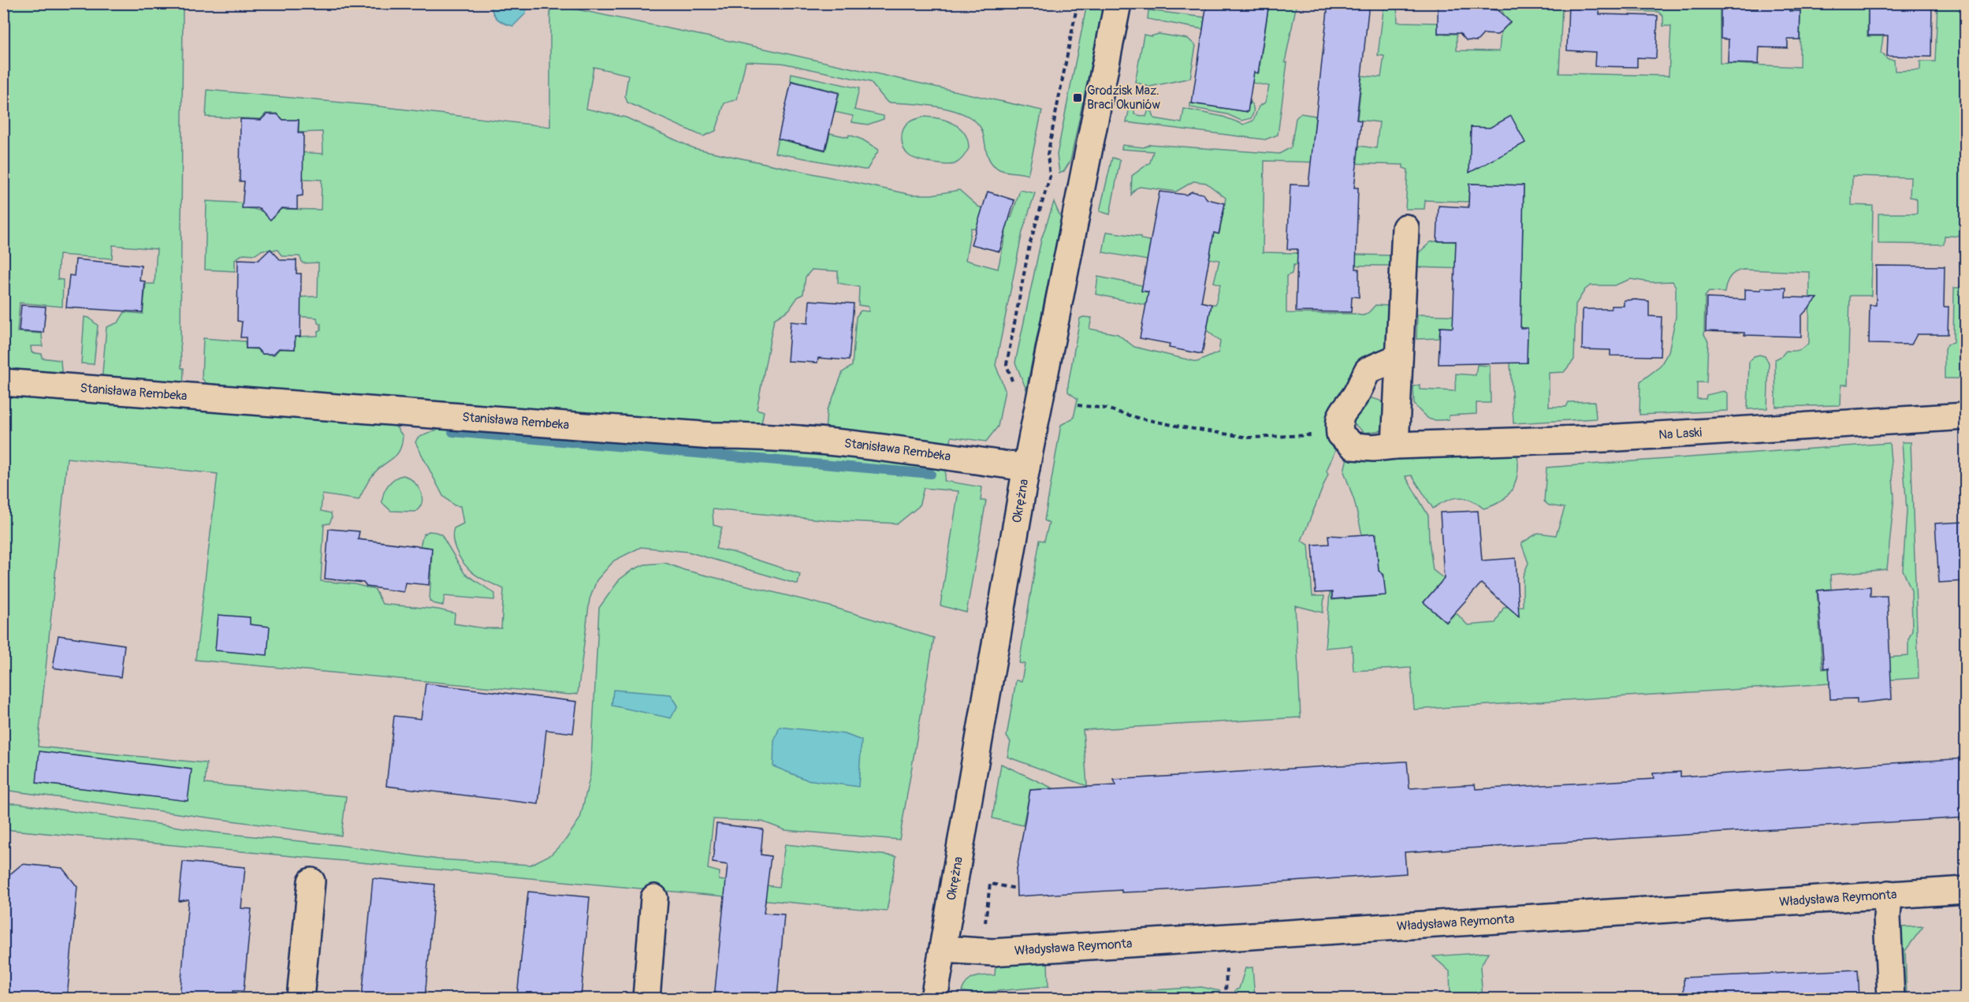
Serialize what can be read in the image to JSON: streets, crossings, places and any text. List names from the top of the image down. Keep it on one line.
{"streets":{"street":["Stanisława Rembeka","Na Laski","Okrężna","Władysława Reymonta"]},"crossings":[["Stanisława Rembeka","Okrężna"],["Okrężna","Władysława Reymonta"]],"places":{"transit":["Grodzisk Maz. Braci Okuniów"]}}
